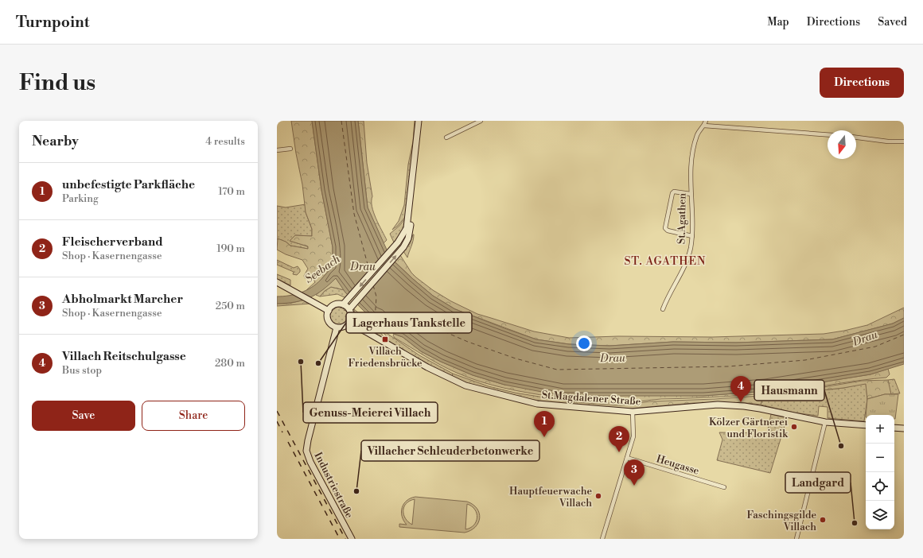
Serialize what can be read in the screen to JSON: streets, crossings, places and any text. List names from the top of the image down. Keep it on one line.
{"streets":{"street":["St.Agathen","St.Magdalener Straße","Heugasse","Industriestraße"]},"crossings":[["St.Magdalener Straße","Industriestraße"]],"districts":["ST. AGATHEN"],"water":["Drau","Seebach"],"places":{"transit":["Villach Friedensbrücke"],"other":["Genuss-Meierei Villach","Lagerhaus Tankstelle","Kölzer Gärtnerei und Floristik","Hausmann","Villacher Schleuderbetonwerke","Hauptfeuerwache Villach","Faschingsgilde Villach","Landgard"]},"north":"bottom","page":{"header":"Turnpoint","nav":["Map","Directions","Saved"],"buttons":["Directions",["Save","Share"]],"title":"Find us","heading":["Nearby","4 results"],"list":[{"mark":"1","name":"unbefestigte Parkfläche","note":"Parking","value":"170 m"},{"mark":"2","name":"Fleischerverband","note":"Shop · Kasernengasse","value":"190 m"},{"mark":"3","name":"Abholmarkt Marcher","note":"Shop · Kasernengasse","value":"250 m"},{"mark":"4","name":"Villach Reitschulgasse","note":"Bus stop","value":"280 m"}],"pins":["4","1","2","3"],"map_buttons":["+","−"]}}
